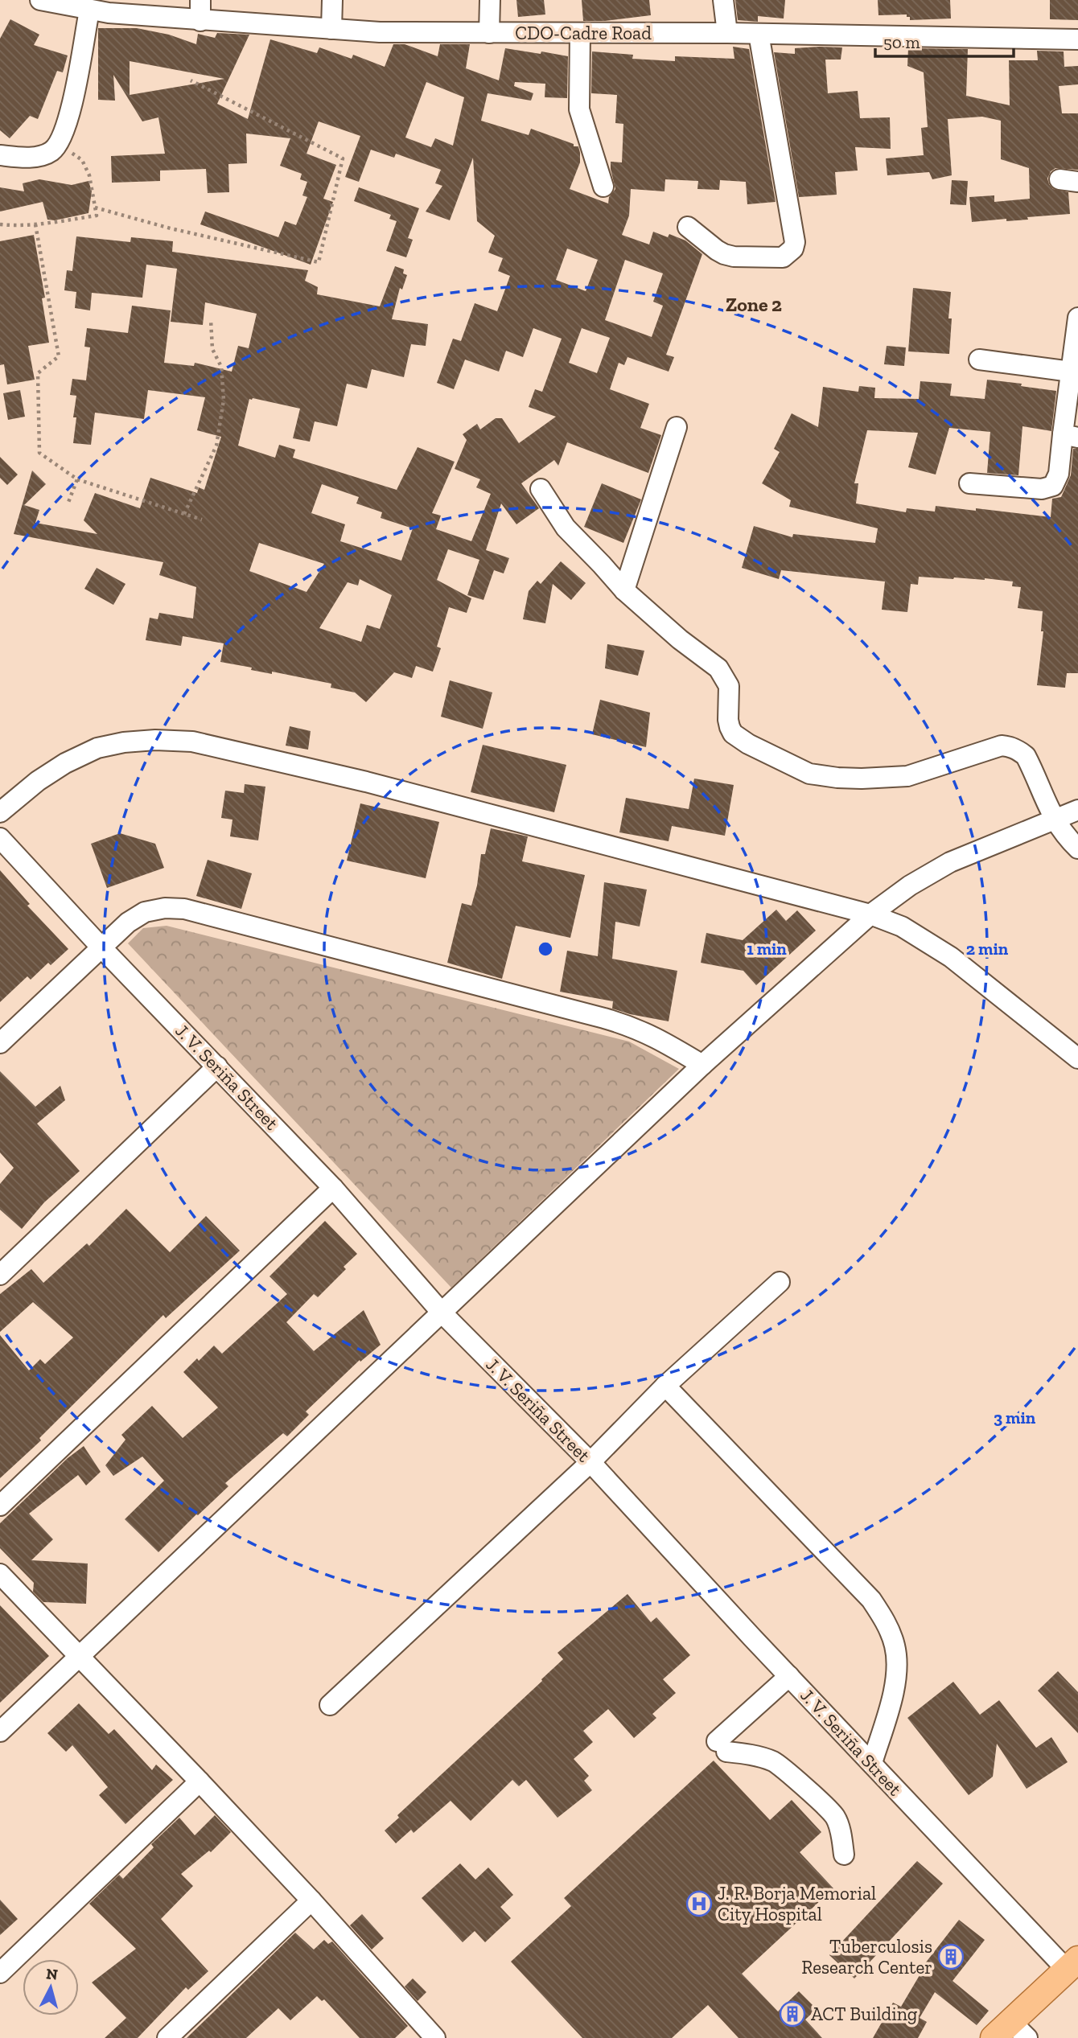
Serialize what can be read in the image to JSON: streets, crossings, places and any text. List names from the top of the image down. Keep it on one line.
{"streets":{"street":["CDO-Cadre Road","J. V. Seriña Street"]},"districts":["Zone 2"],"places":{"hospital":["J. R. Borja Memorial City Hospital"],"building":["Tuberculosis Research Center","ACT Building"]},"scale_bar":"50 m","north":"top","rings":["1 min","2 min","3 min"]}
